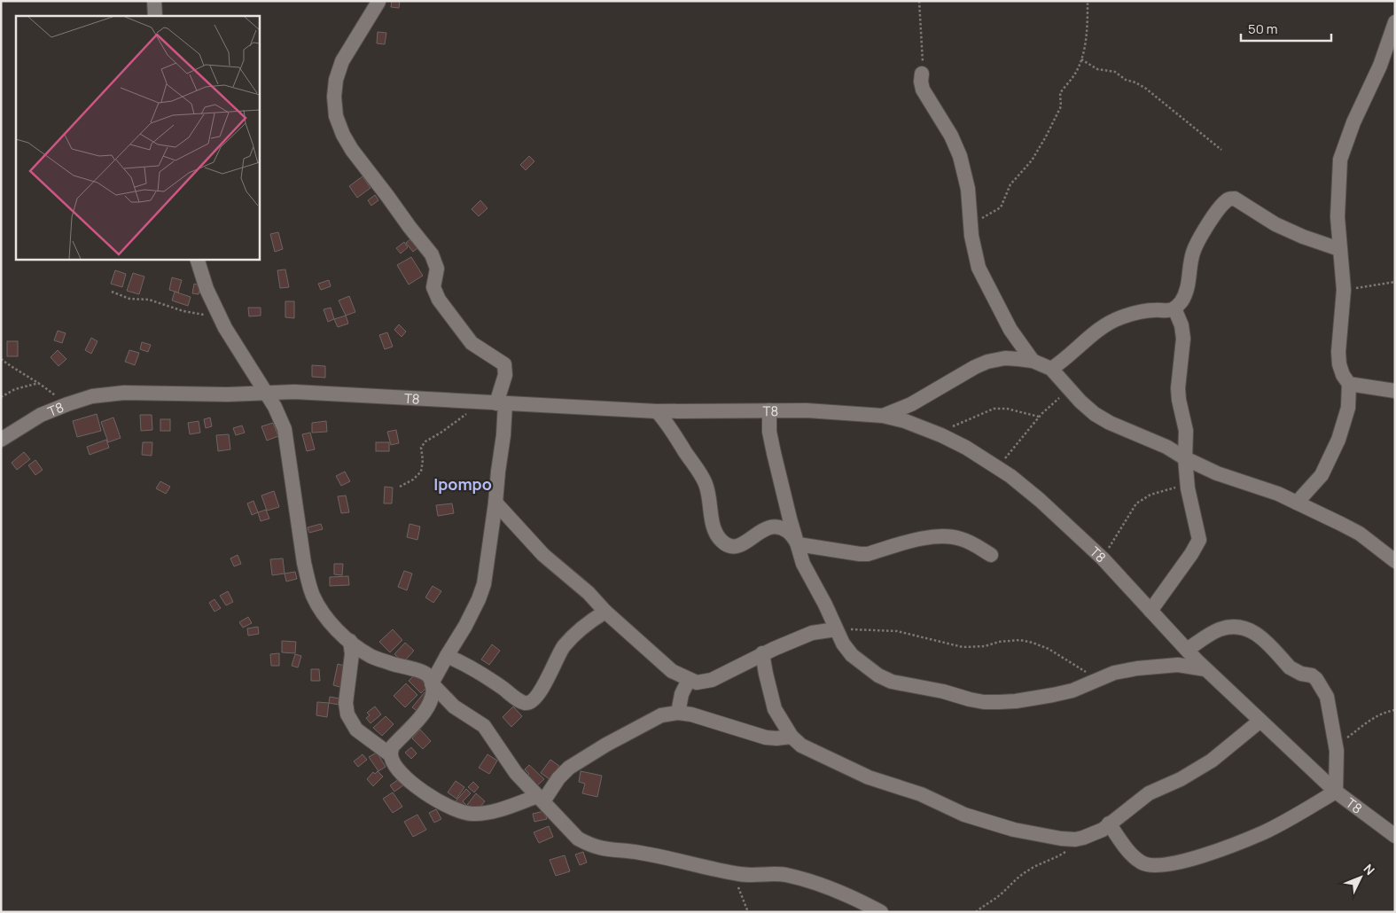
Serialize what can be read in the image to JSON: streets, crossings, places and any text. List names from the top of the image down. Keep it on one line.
{"streets":{"street":["T8"]},"districts":["Ipompo"],"scale_bar":"50 m","north":"top right"}
